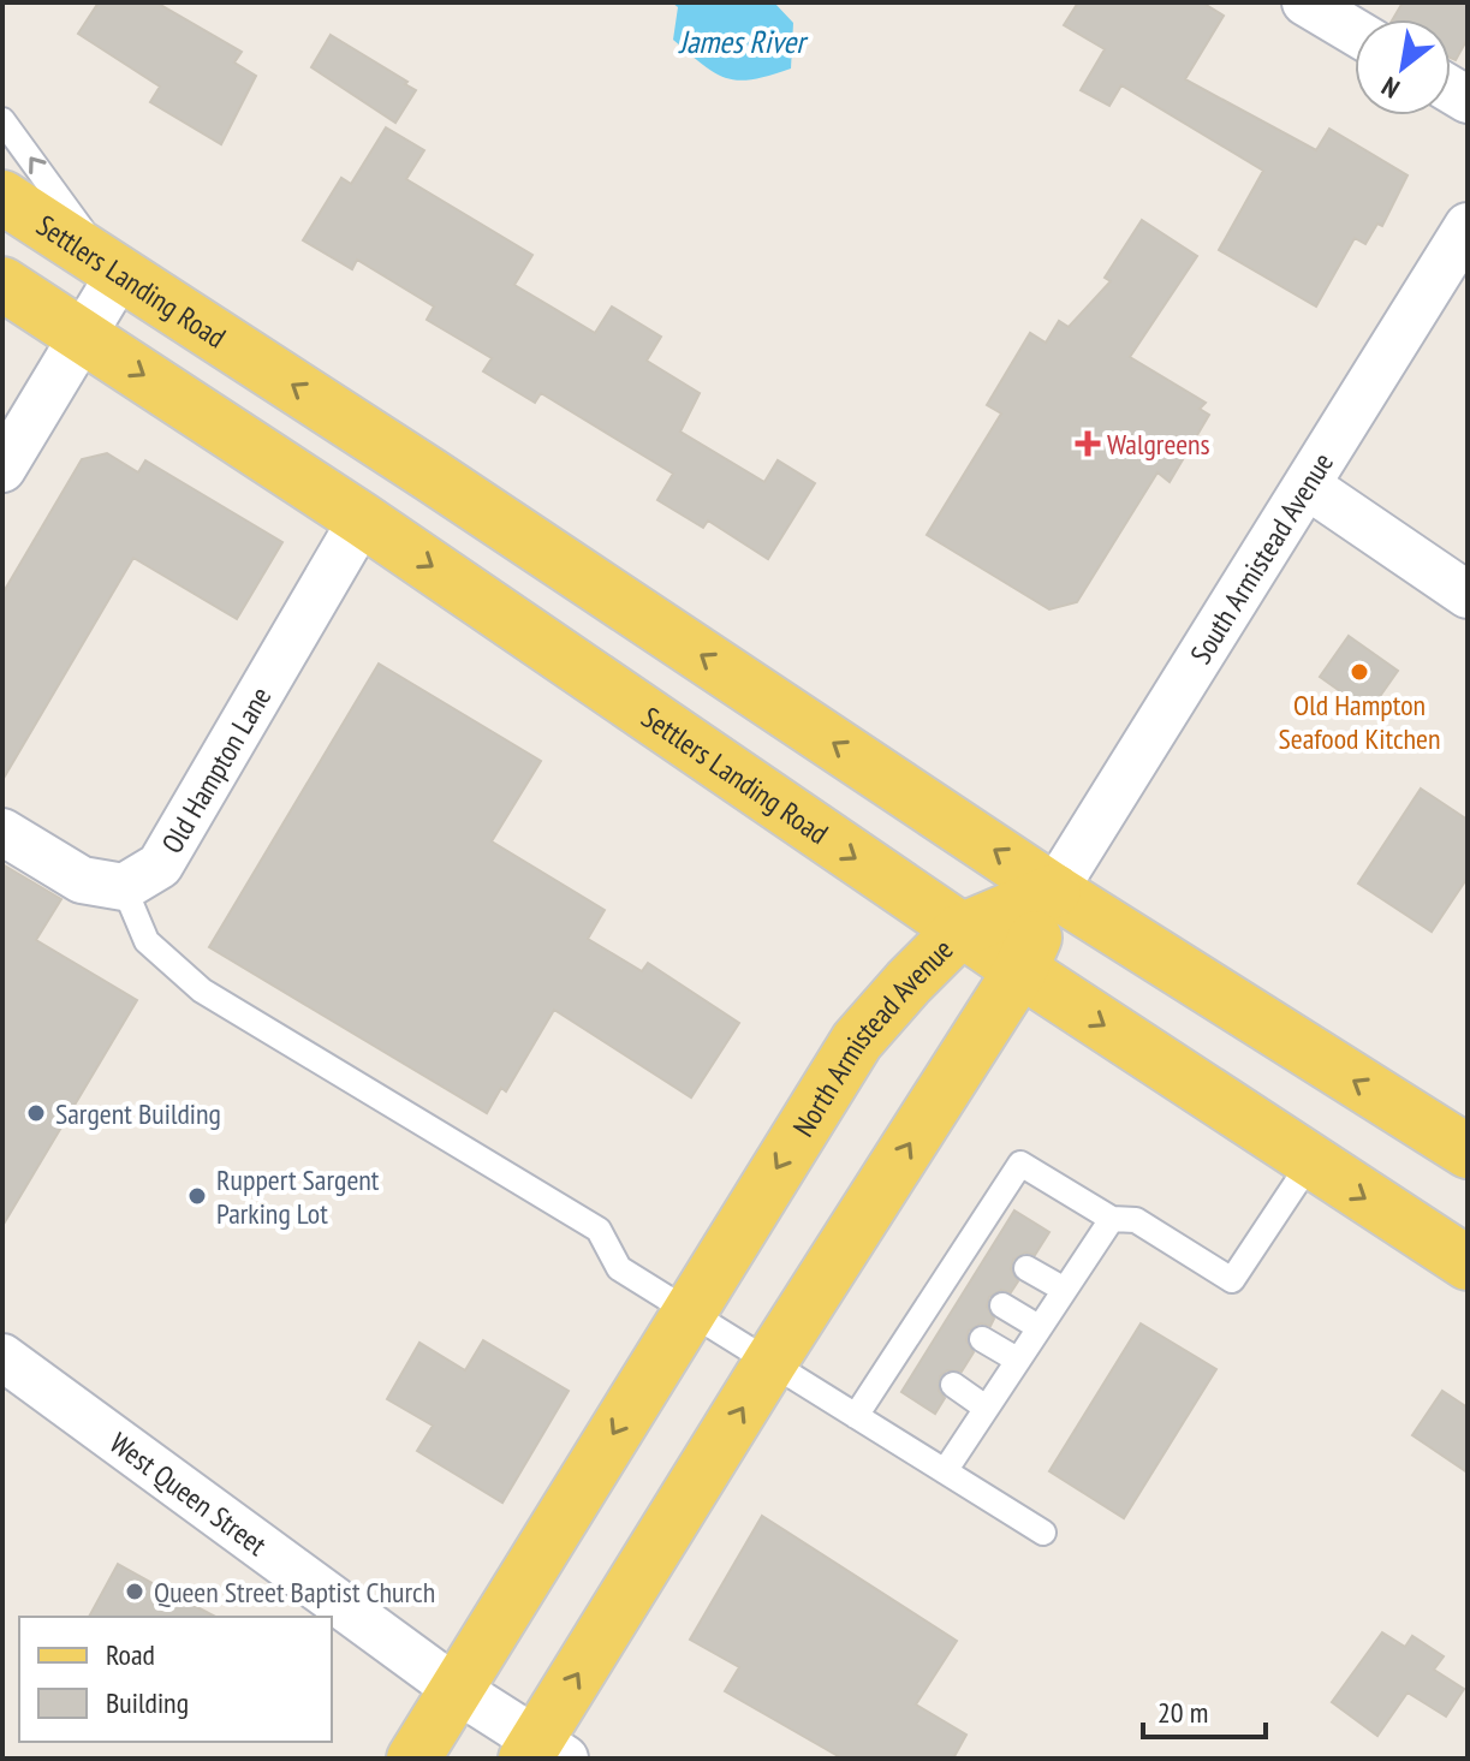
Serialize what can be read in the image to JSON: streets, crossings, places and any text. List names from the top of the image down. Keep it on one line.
{"streets":{"main road":["Settlers Landing Road","North Armistead Avenue"],"street":["South Armistead Avenue","Old Hampton Lane","West Queen Street"]},"crossings":[["Settlers Landing Road","South Armistead Avenue"],["Settlers Landing Road","Old Hampton Lane"],["Settlers Landing Road","North Armistead Avenue"],["South Armistead Avenue","North Armistead Avenue"],["North Armistead Avenue","West Queen Street"]],"water":["James River"],"places":{"health":["Walgreens"],"other":["Old Hampton Seafood Kitchen","Sargent Building","Ruppert Sargent Parking Lot","Queen Street Baptist Church"]},"legend":["Road","Building"],"scale_bar":"20 m","north":"bottom left"}
